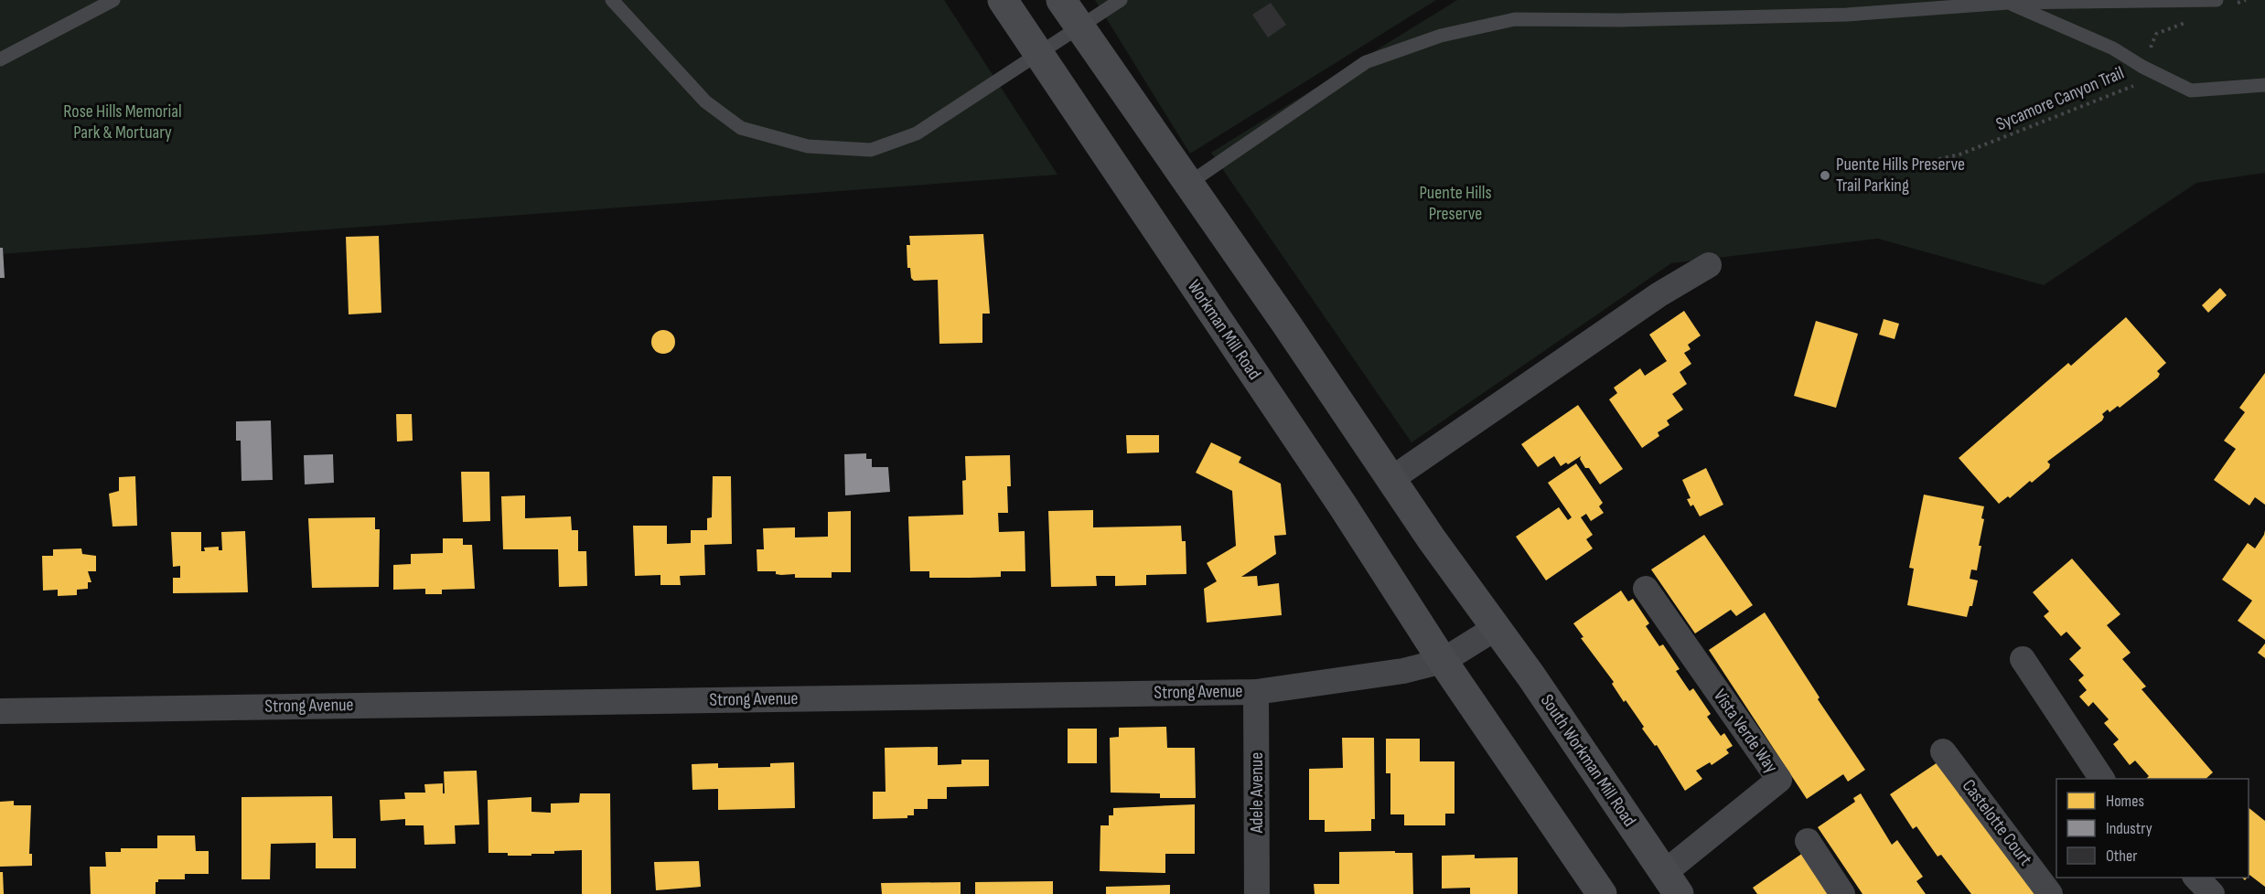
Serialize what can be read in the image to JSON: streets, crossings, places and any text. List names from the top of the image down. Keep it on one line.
{"streets":{"main road":["Workman Mill Road","South Workman Mill Road"],"street":["Strong Avenue","Vista Verde Way","Adele Avenue","Castelotte Court"],"path":["Sycamore Canyon Trail"]},"crossings":[["Workman Mill Road","Strong Avenue"],["Strong Avenue","South Workman Mill Road"],["Strong Avenue","Adele Avenue"],["Vista Verde Way","South Workman Mill Road"]],"parks":["Rose Hills Memorial Park & Mortuary","Puente Hills Preserve"],"places":["Puente Hills Preserve Trail Parking"],"legend":["Homes","Industry","Other"]}
